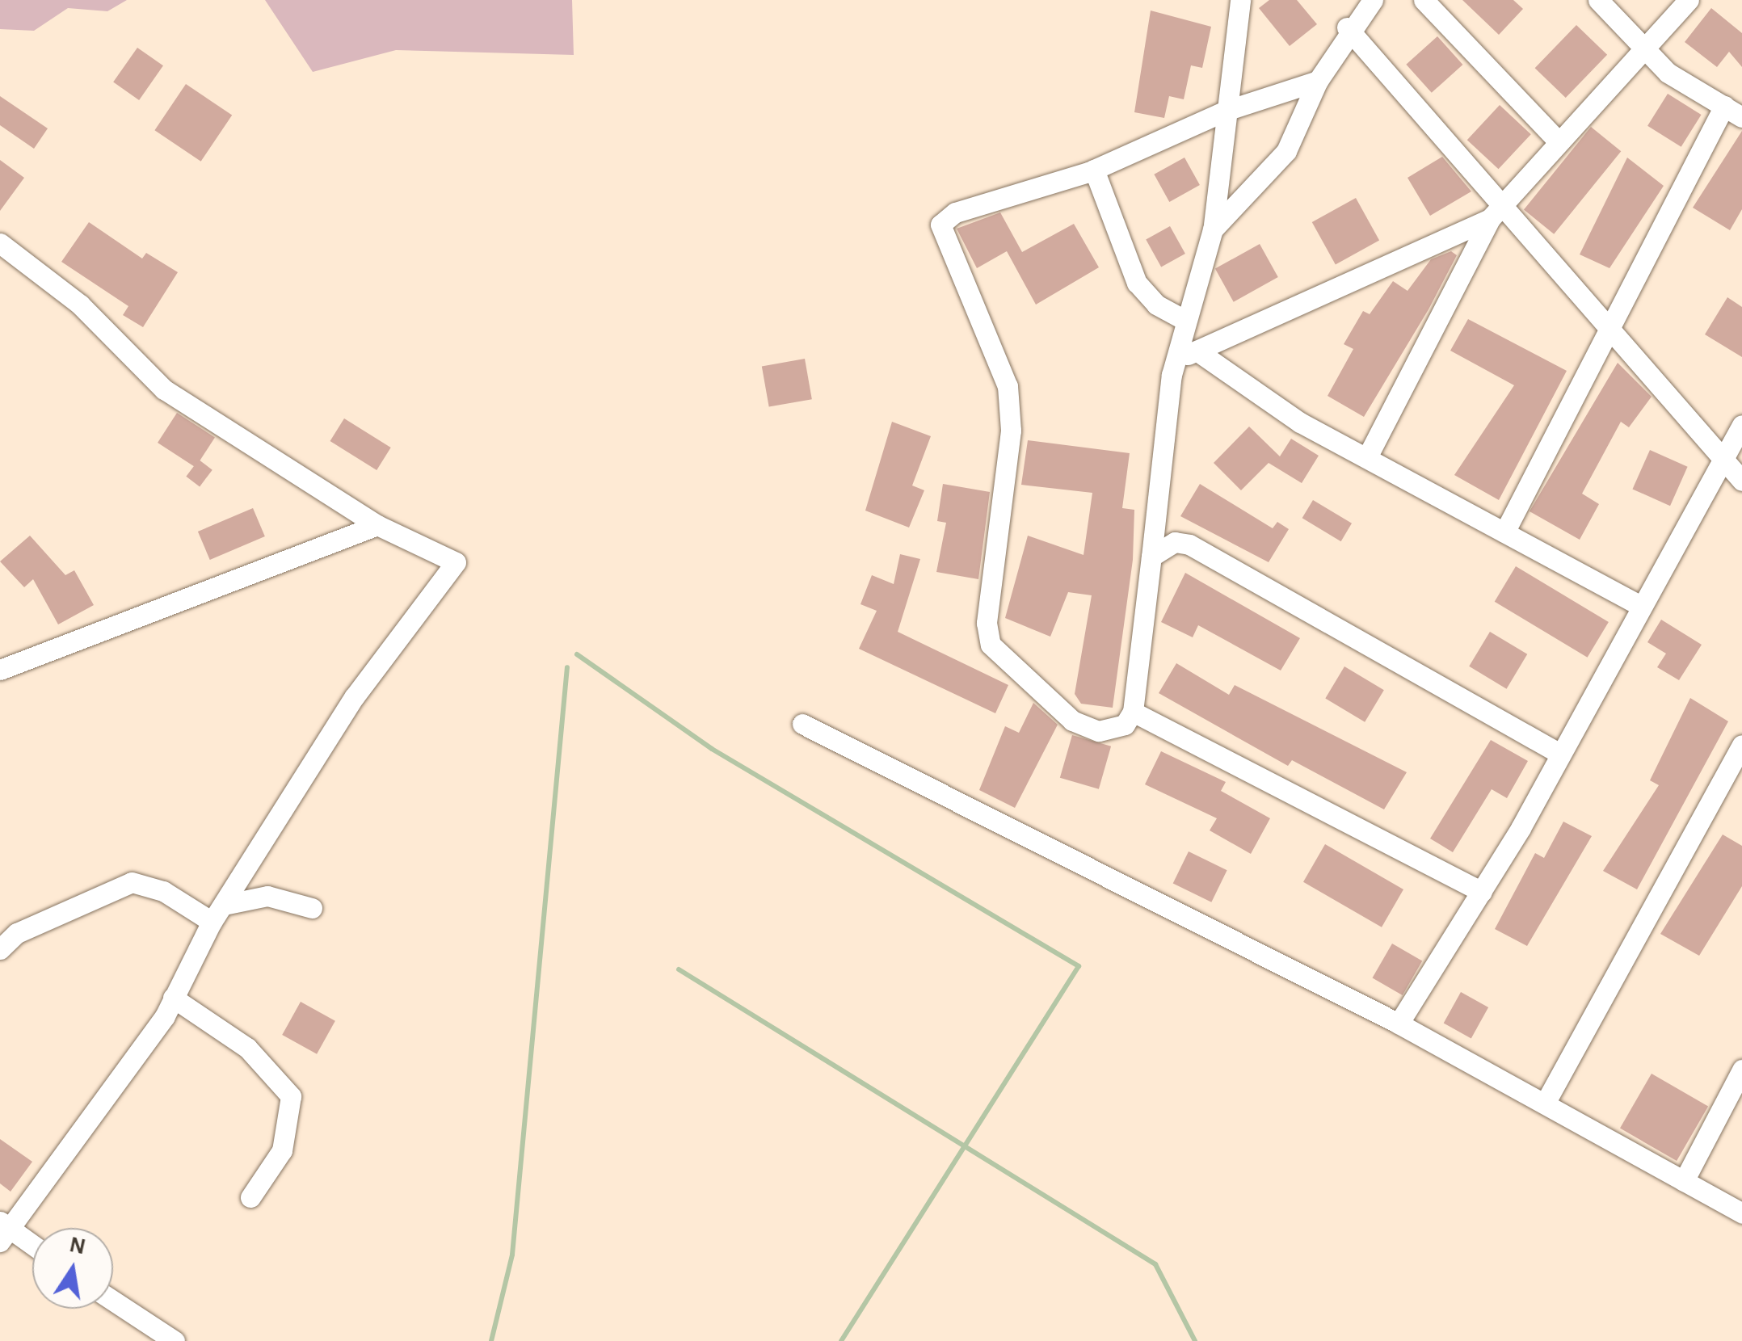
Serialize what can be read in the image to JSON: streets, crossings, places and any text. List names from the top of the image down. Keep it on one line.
{"north":"top"}
